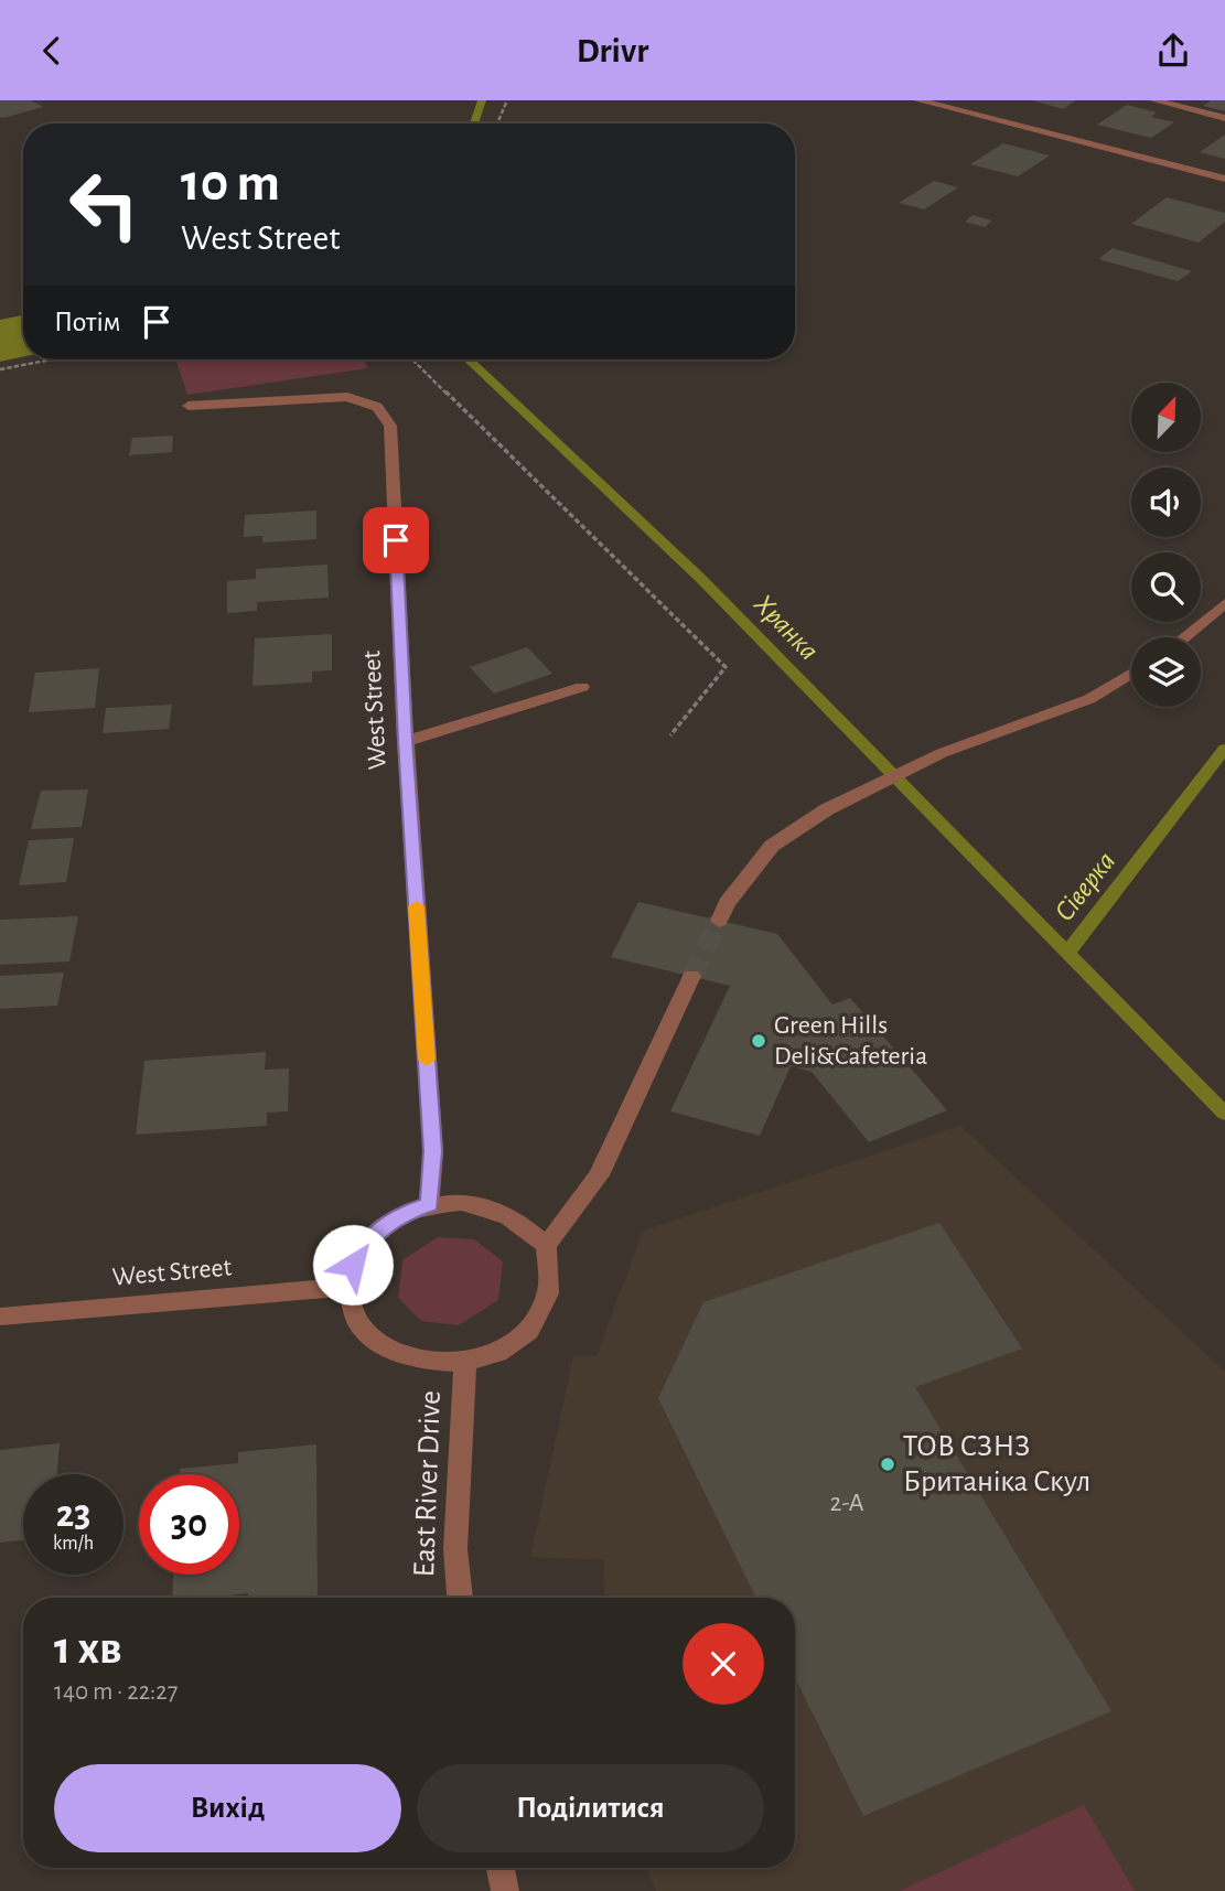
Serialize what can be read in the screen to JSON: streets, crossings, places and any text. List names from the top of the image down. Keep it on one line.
{"streets":{"street":["West Street","Еаst Rіvеr Drive"]},"crossings":[["West Street","Еаst Rіvеr Drive"]],"water":["Хранка","Сіверка"],"places":["Green Hills Deli&Cafeteria","ТОВ СЗНЗ Британіка Скул"],"house_numbers":["2-А"],"north":"top right","page":{"header":"Drivr","turn":["10 m","West Street"],"then":"Потім","speed":"23 km/h","limit":"30","heading":["1 хв","140 m · 22:27"],"buttons":["Вихід","Поділитися"]}}
